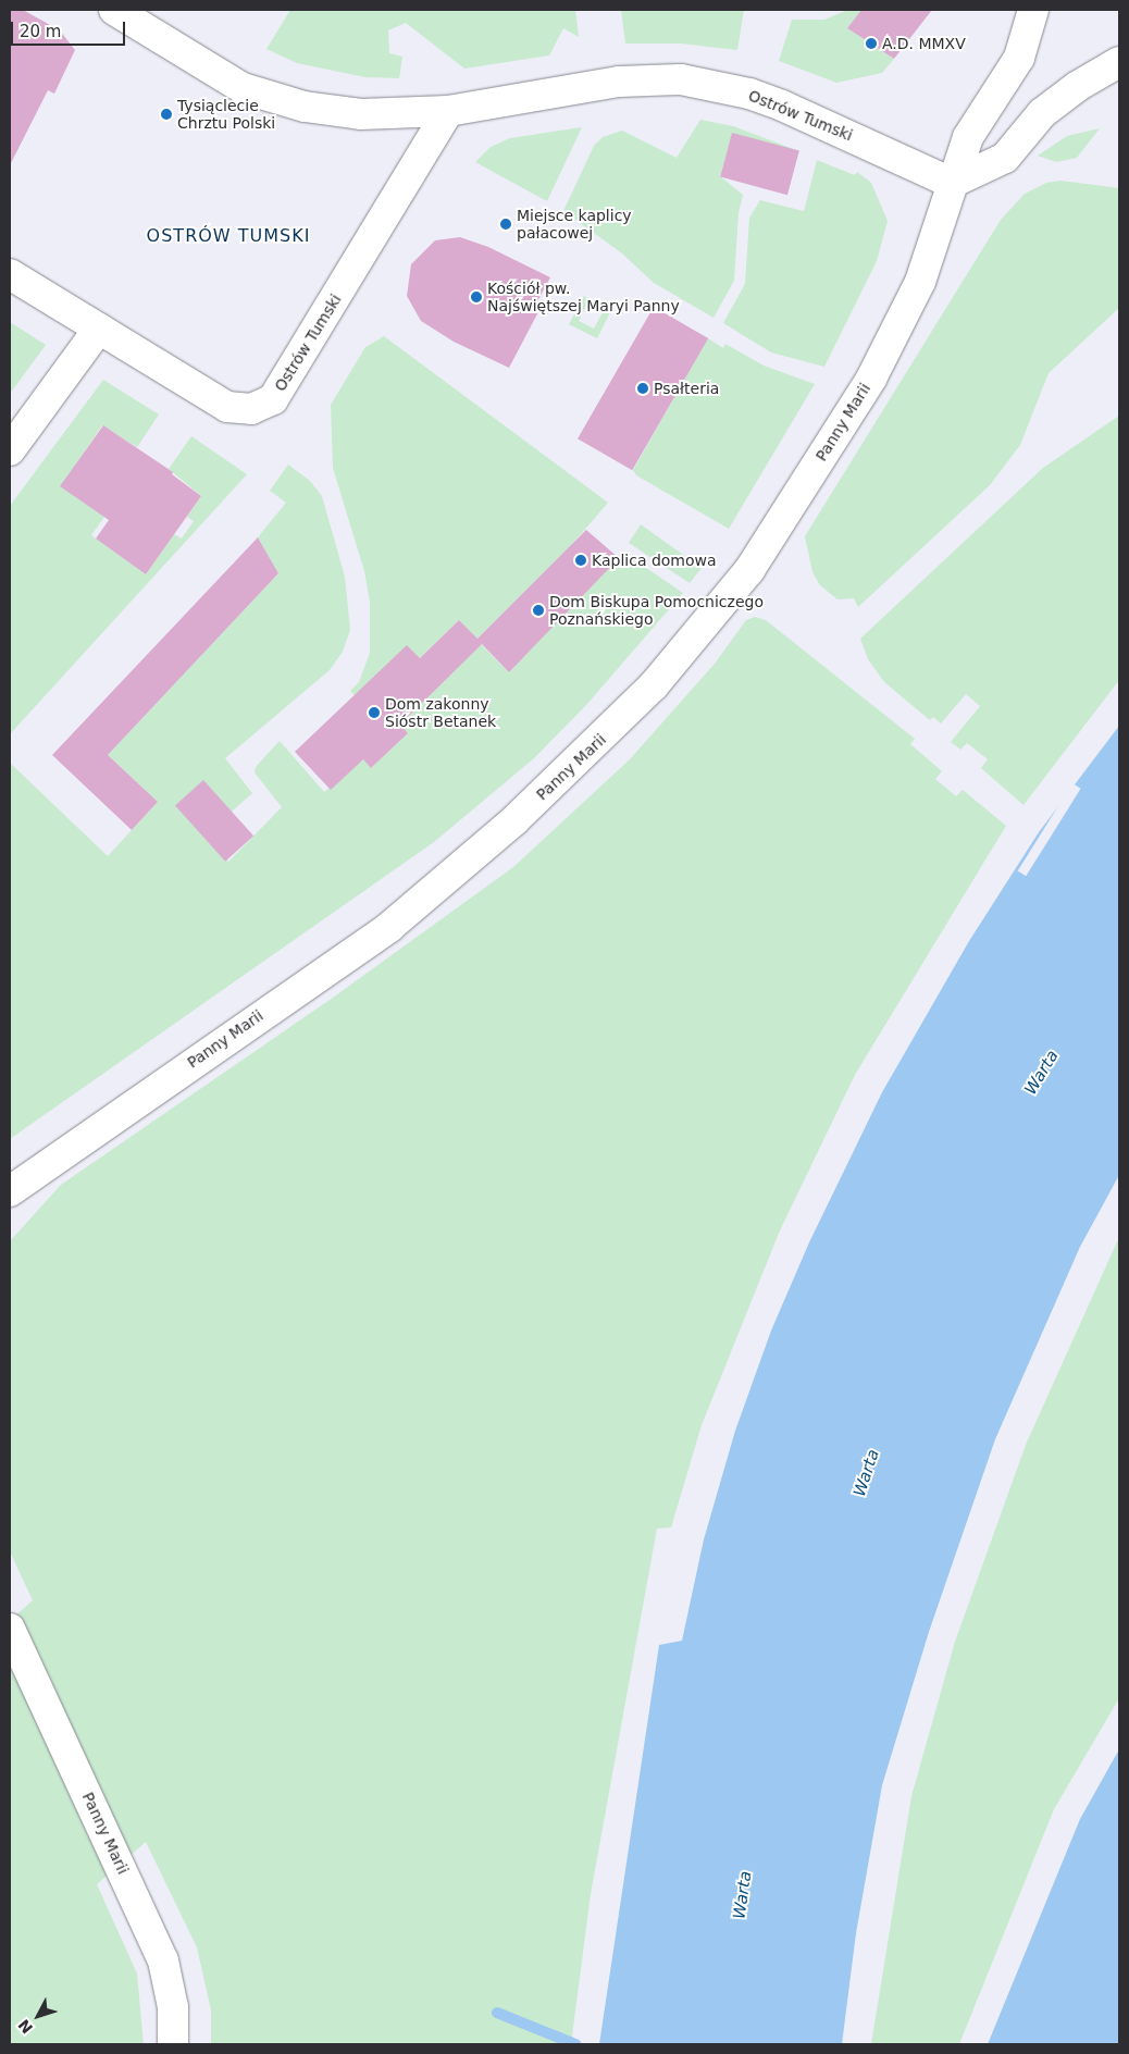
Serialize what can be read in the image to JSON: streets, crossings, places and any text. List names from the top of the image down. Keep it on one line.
{"streets":{"street":["Ostrów Tumski","Panny Marii"]},"crossings":[["Ostrów Tumski","Panny Marii"]],"districts":["OSTRÓW TUMSKI"],"water":["Warta"],"places":["A.D. MMXV","Tysiąclecie Chrztu Polski","Miejsce kaplicy pałacowej","Kościół pw. Najświętszej Maryi Panny","Psałteria","Kaplica domowa","Dom Biskupa Pomocniczego Poznańskiego","Dom zakonny Sióstr Betanek"],"scale_bar":"20 m","north":"bottom left"}
